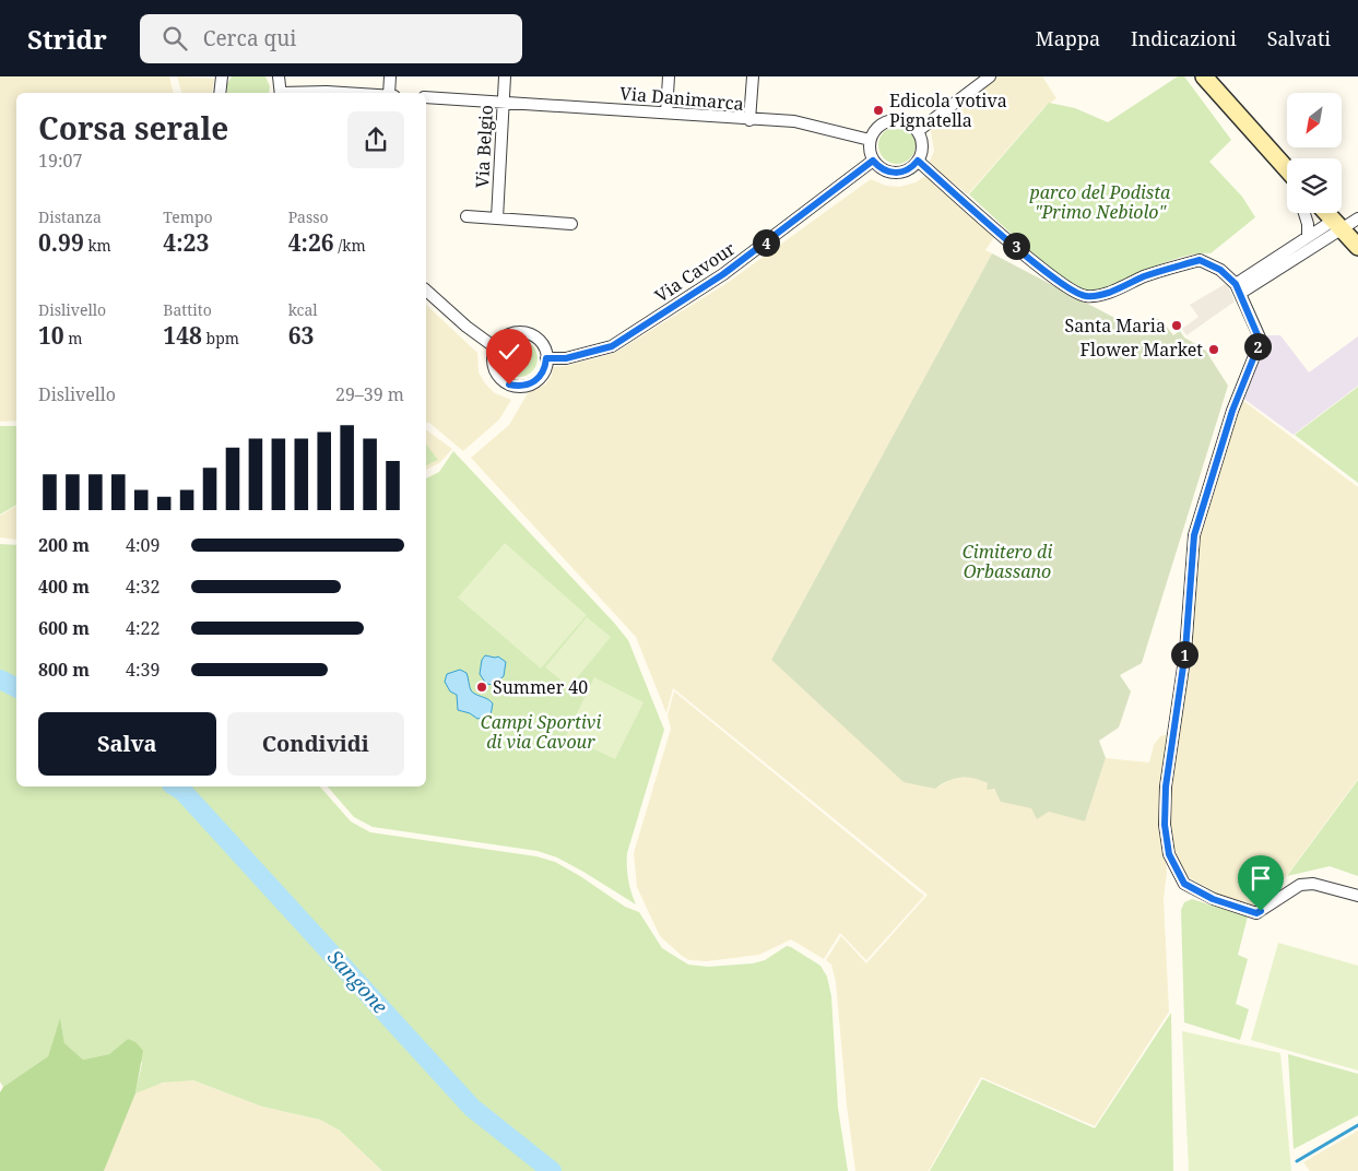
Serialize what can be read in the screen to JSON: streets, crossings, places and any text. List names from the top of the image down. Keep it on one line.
{"streets":{"street":["Via Danimarca","Via Belgio","Via Cavour"]},"crossings":[["Via Danimarca","Via Belgio"],["Via Danimarca","Via Cavour"]],"water":["Sangone"],"parks":["parco del Podista \"Primo Nebiolo\"","Cimitero di Orbassano","Campi Sportivi di via Cavour"],"places":["Edicola votiva Pignatella","Santa Maria","Flower Market","Summer 40"],"north":"bottom left","page":{"header":"Stridr","search":"Cerca qui","nav":["Mappa","Indicazioni","Salvati"],"heading":["Corsa serale","19:07"],"stats":[["Distanza","0.99 km"],["Tempo","4:23"],["Passo","4:26 /km"],["Dislivello","10 m"],["Battito","148 bpm"],["kcal","63"]],"pins":["4","3","2","1"],"chart":["Dislivello","29–39 m"],"list":[{"name":"200 m","note":"4:09"},{"name":"400 m","note":"4:32"},{"name":"600 m","note":"4:22"},{"name":"800 m","note":"4:39"}],"buttons":["Salva","Condividi"]}}
